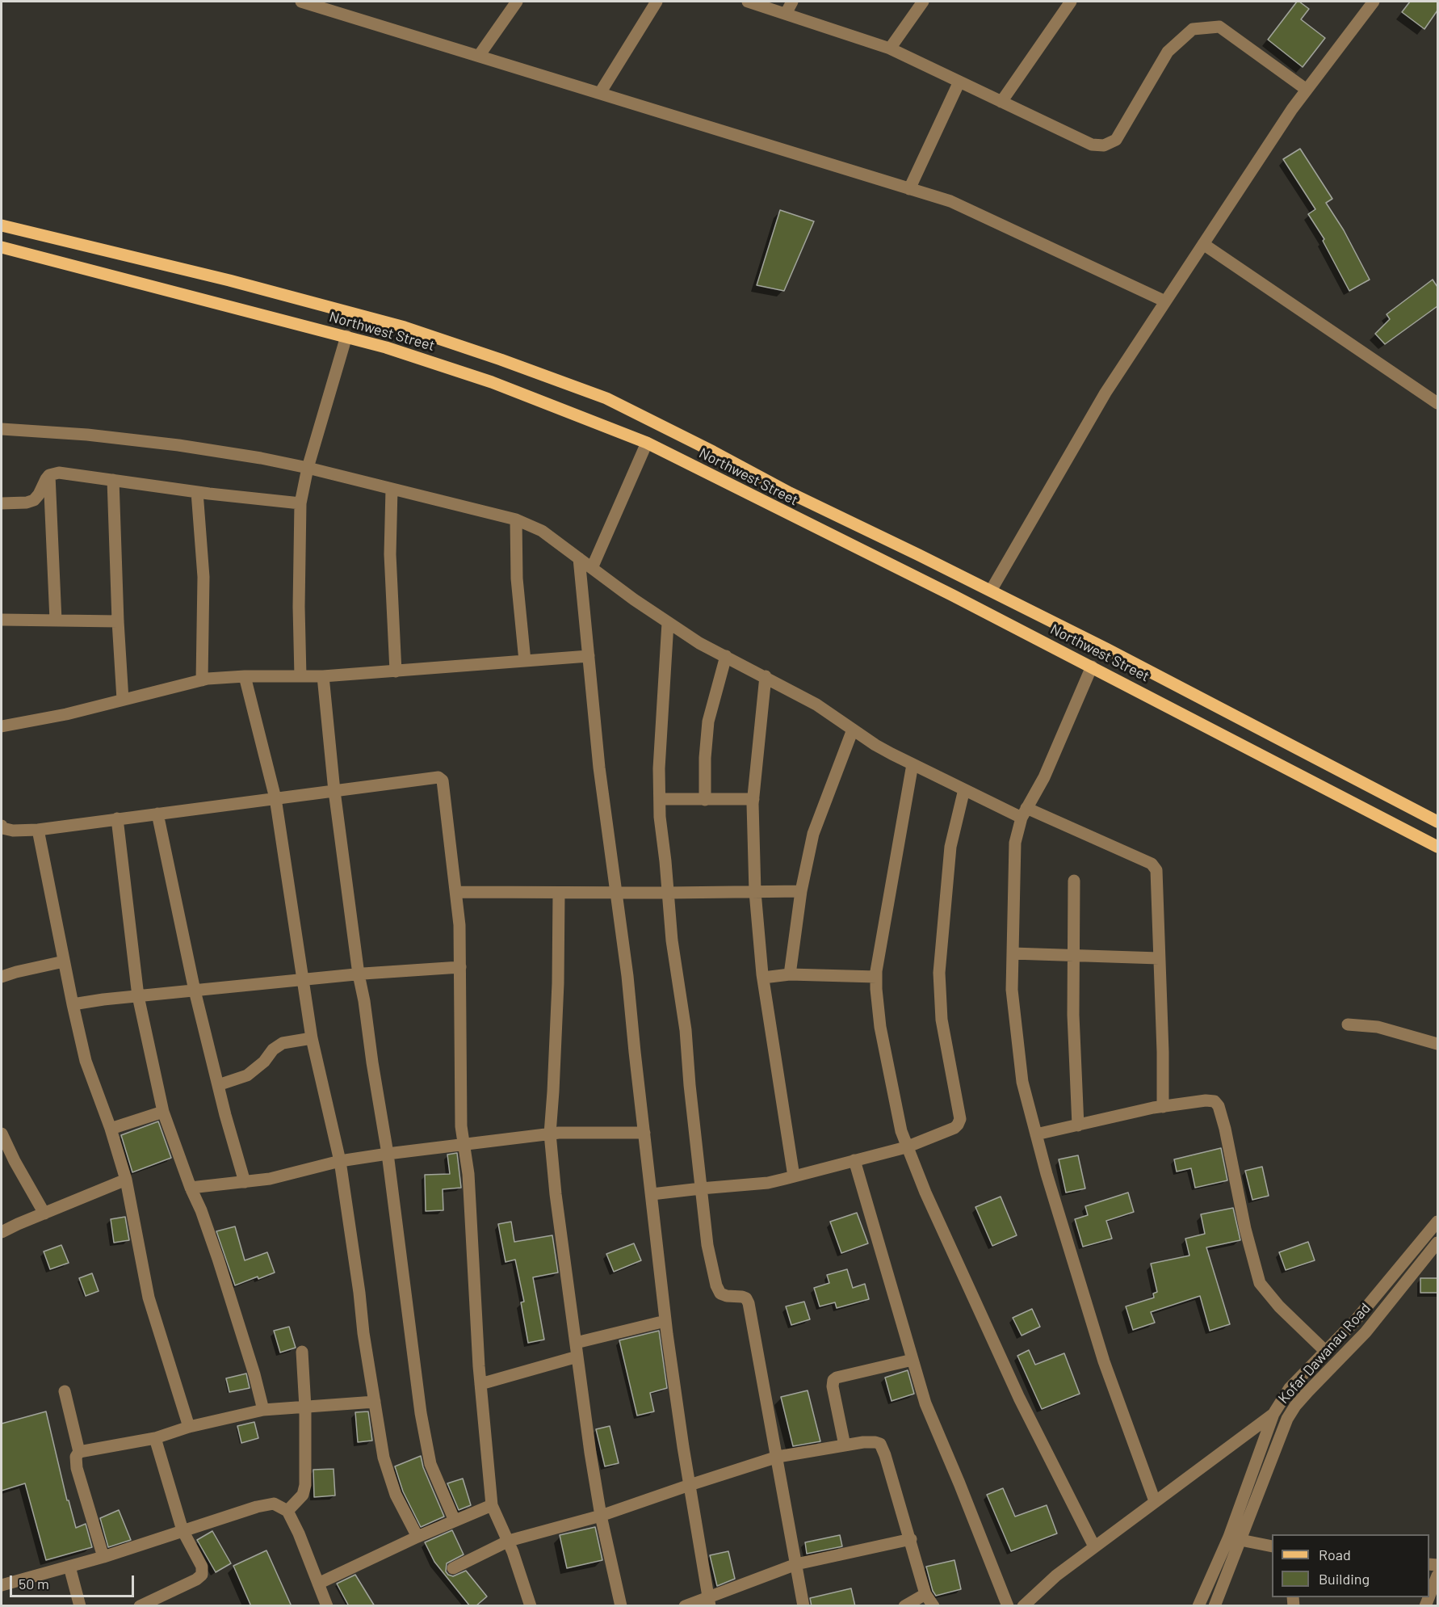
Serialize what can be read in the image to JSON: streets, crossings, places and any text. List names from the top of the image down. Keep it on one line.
{"streets":{"main road":["Northwest Street"],"street":["Kofar Dawanau Road"]},"legend":["Road","Building"],"scale_bar":"50 m"}
